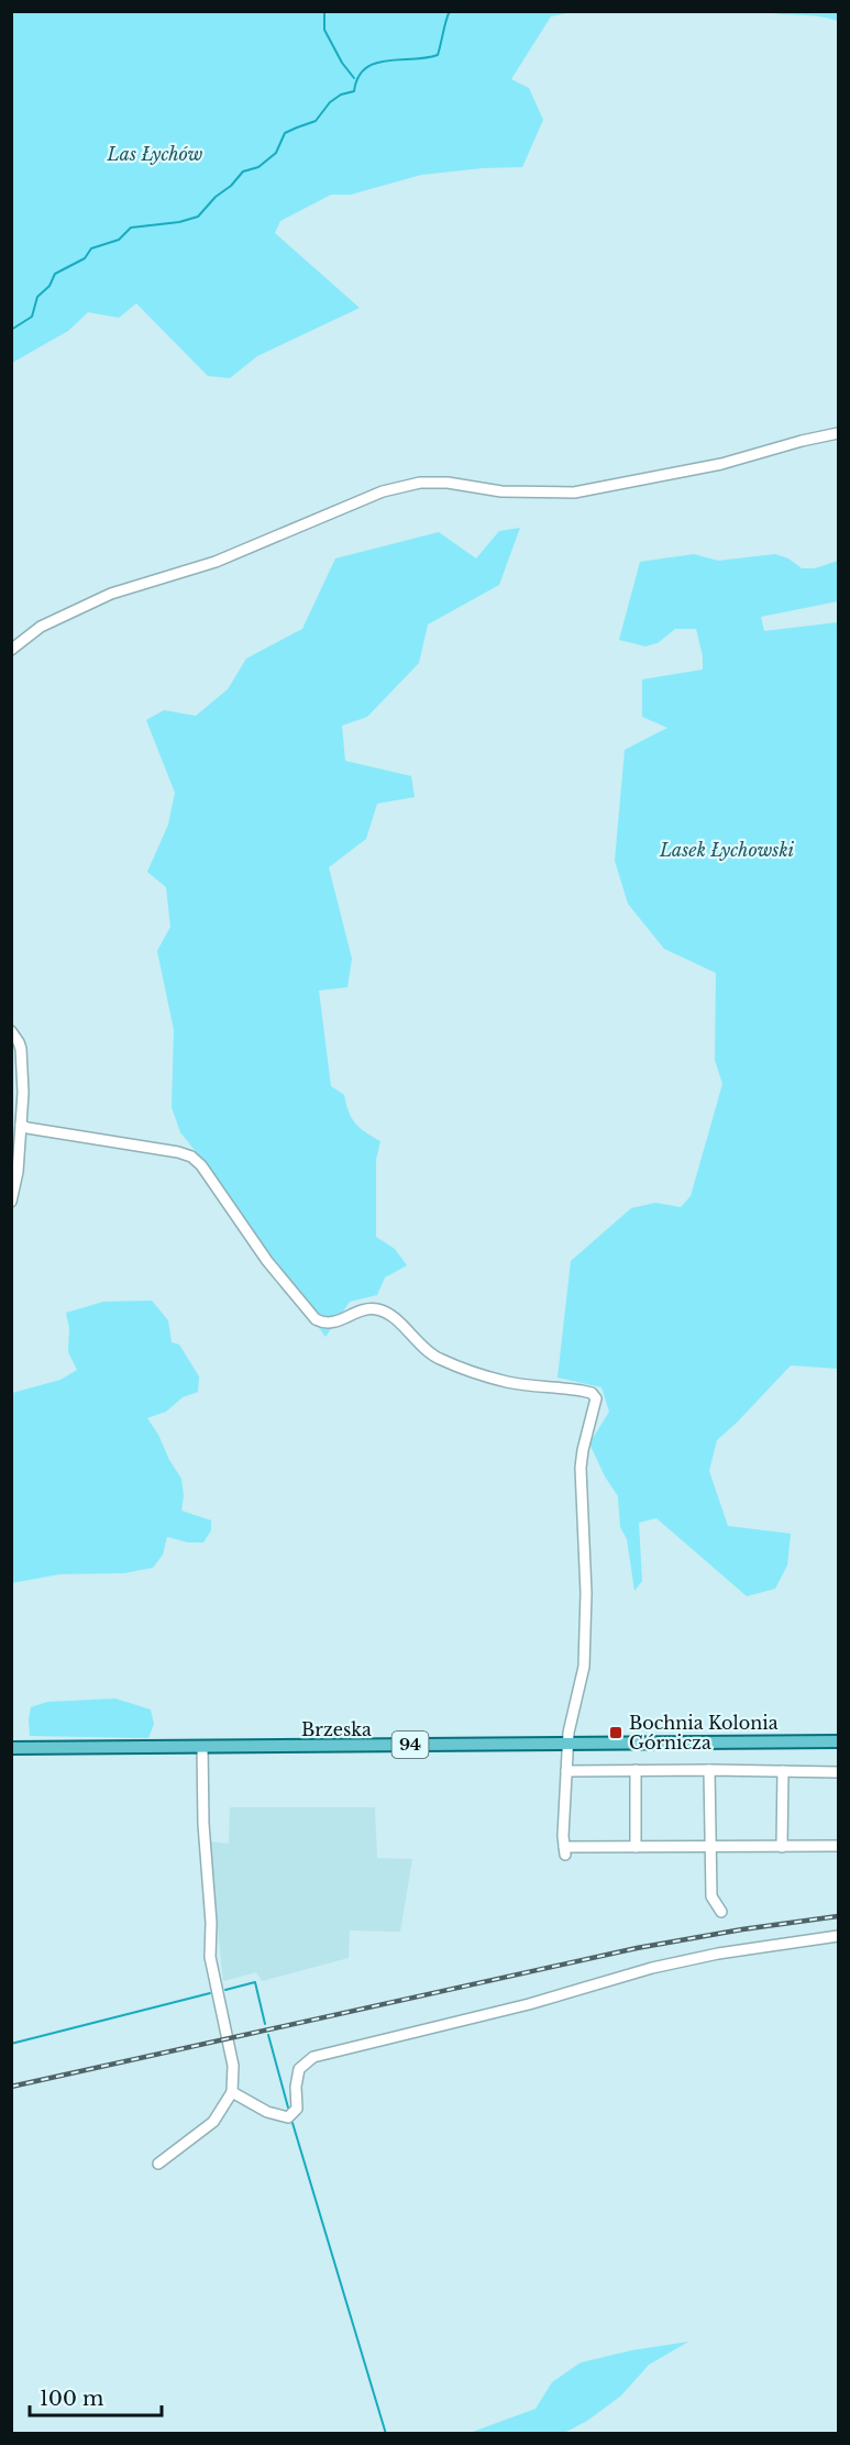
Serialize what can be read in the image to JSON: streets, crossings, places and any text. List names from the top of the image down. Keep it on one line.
{"streets":{"main road":["Brzeska","94"]},"crossings":[["Brzeska","94"]],"parks":["Las Łychów","Lasek Łychowski"],"places":{"transit":["Bochnia Kolonia Górnicza"]},"scale_bar":"100 m"}
